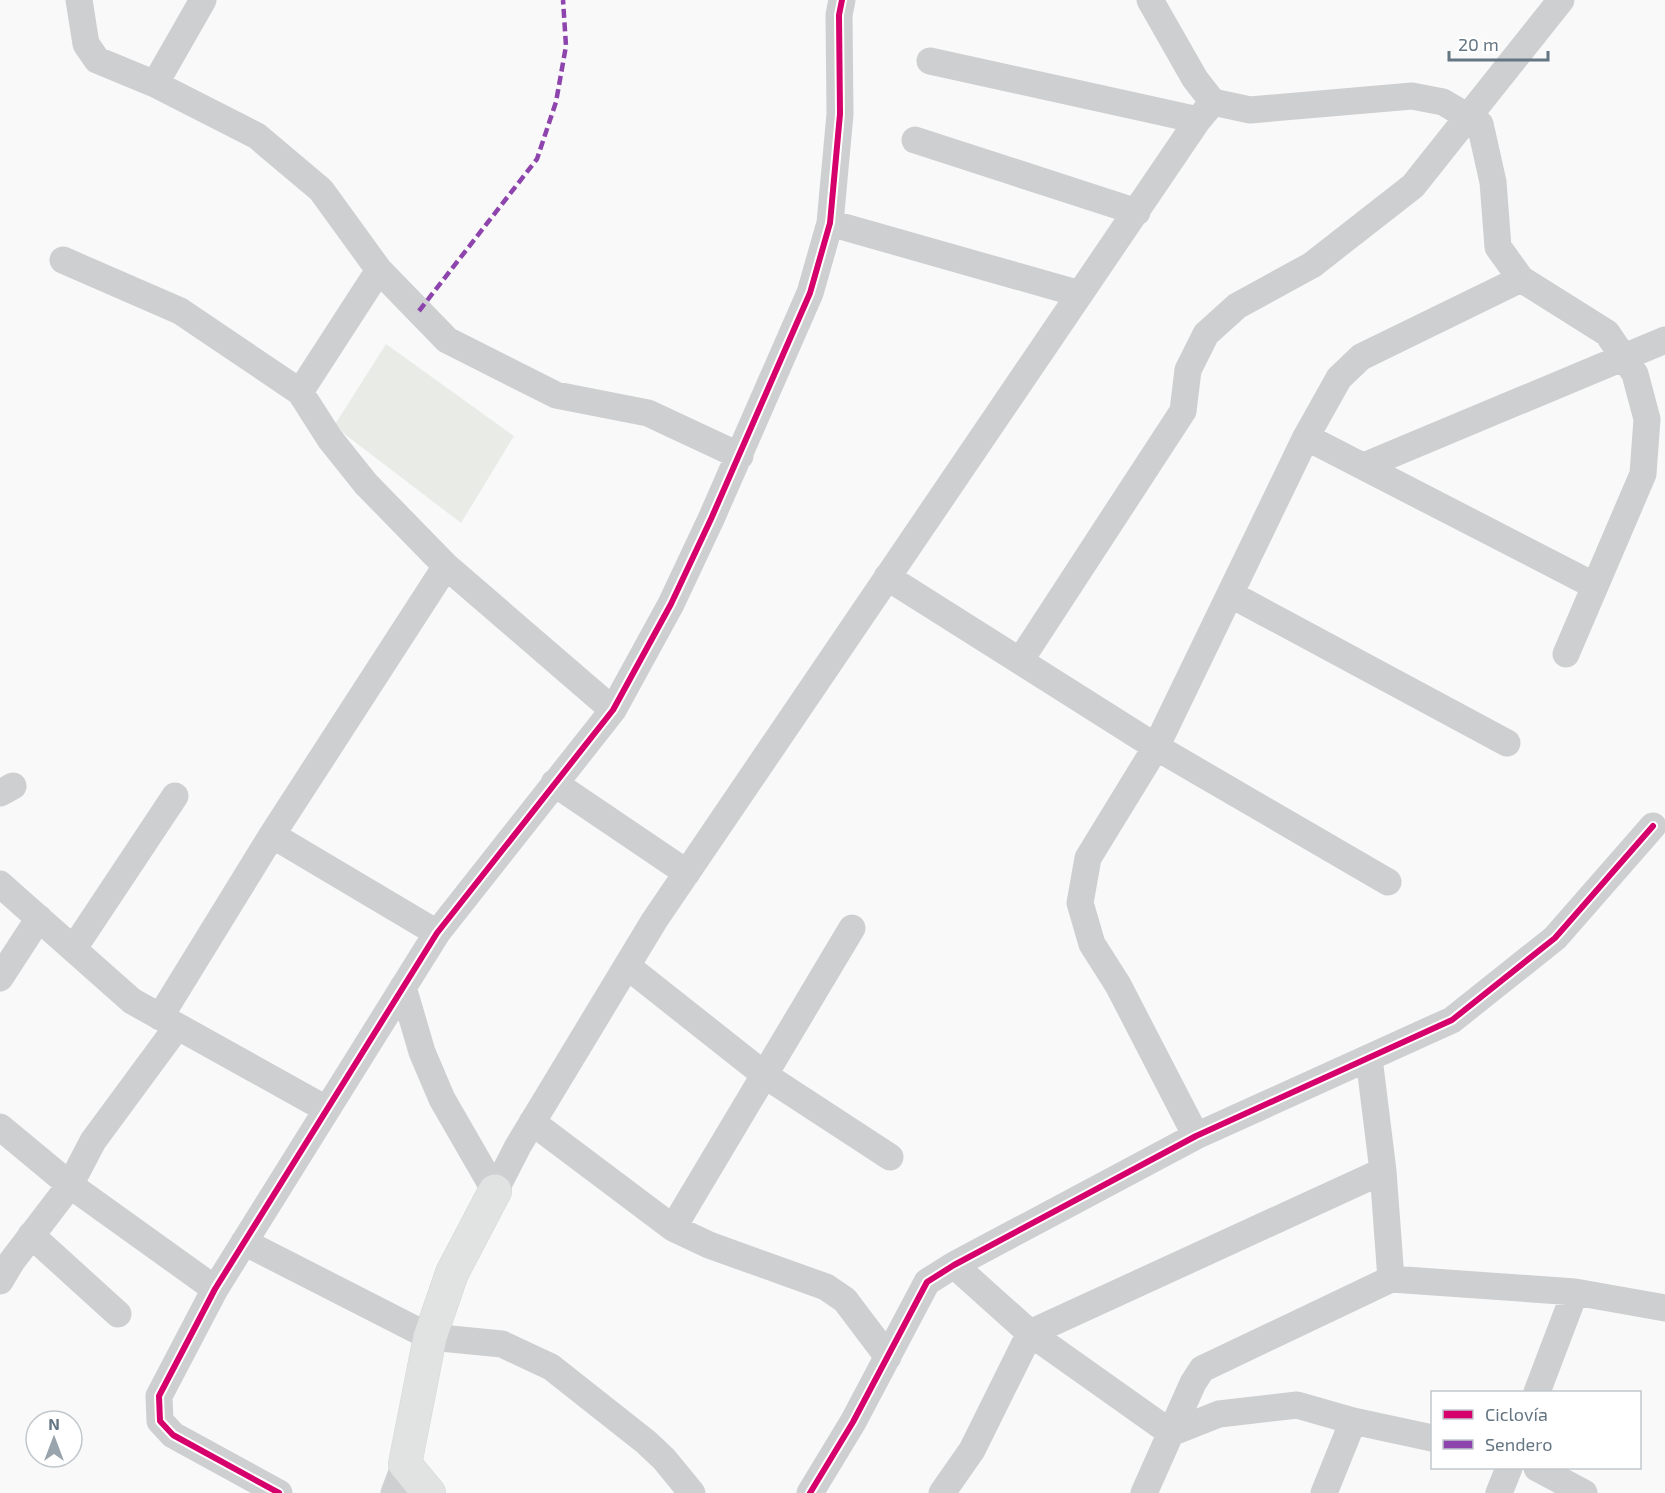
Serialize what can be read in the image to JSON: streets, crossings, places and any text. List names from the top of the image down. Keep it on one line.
{"legend":["Ciclovía","Sendero"],"scale_bar":"20 m","north":"top"}
